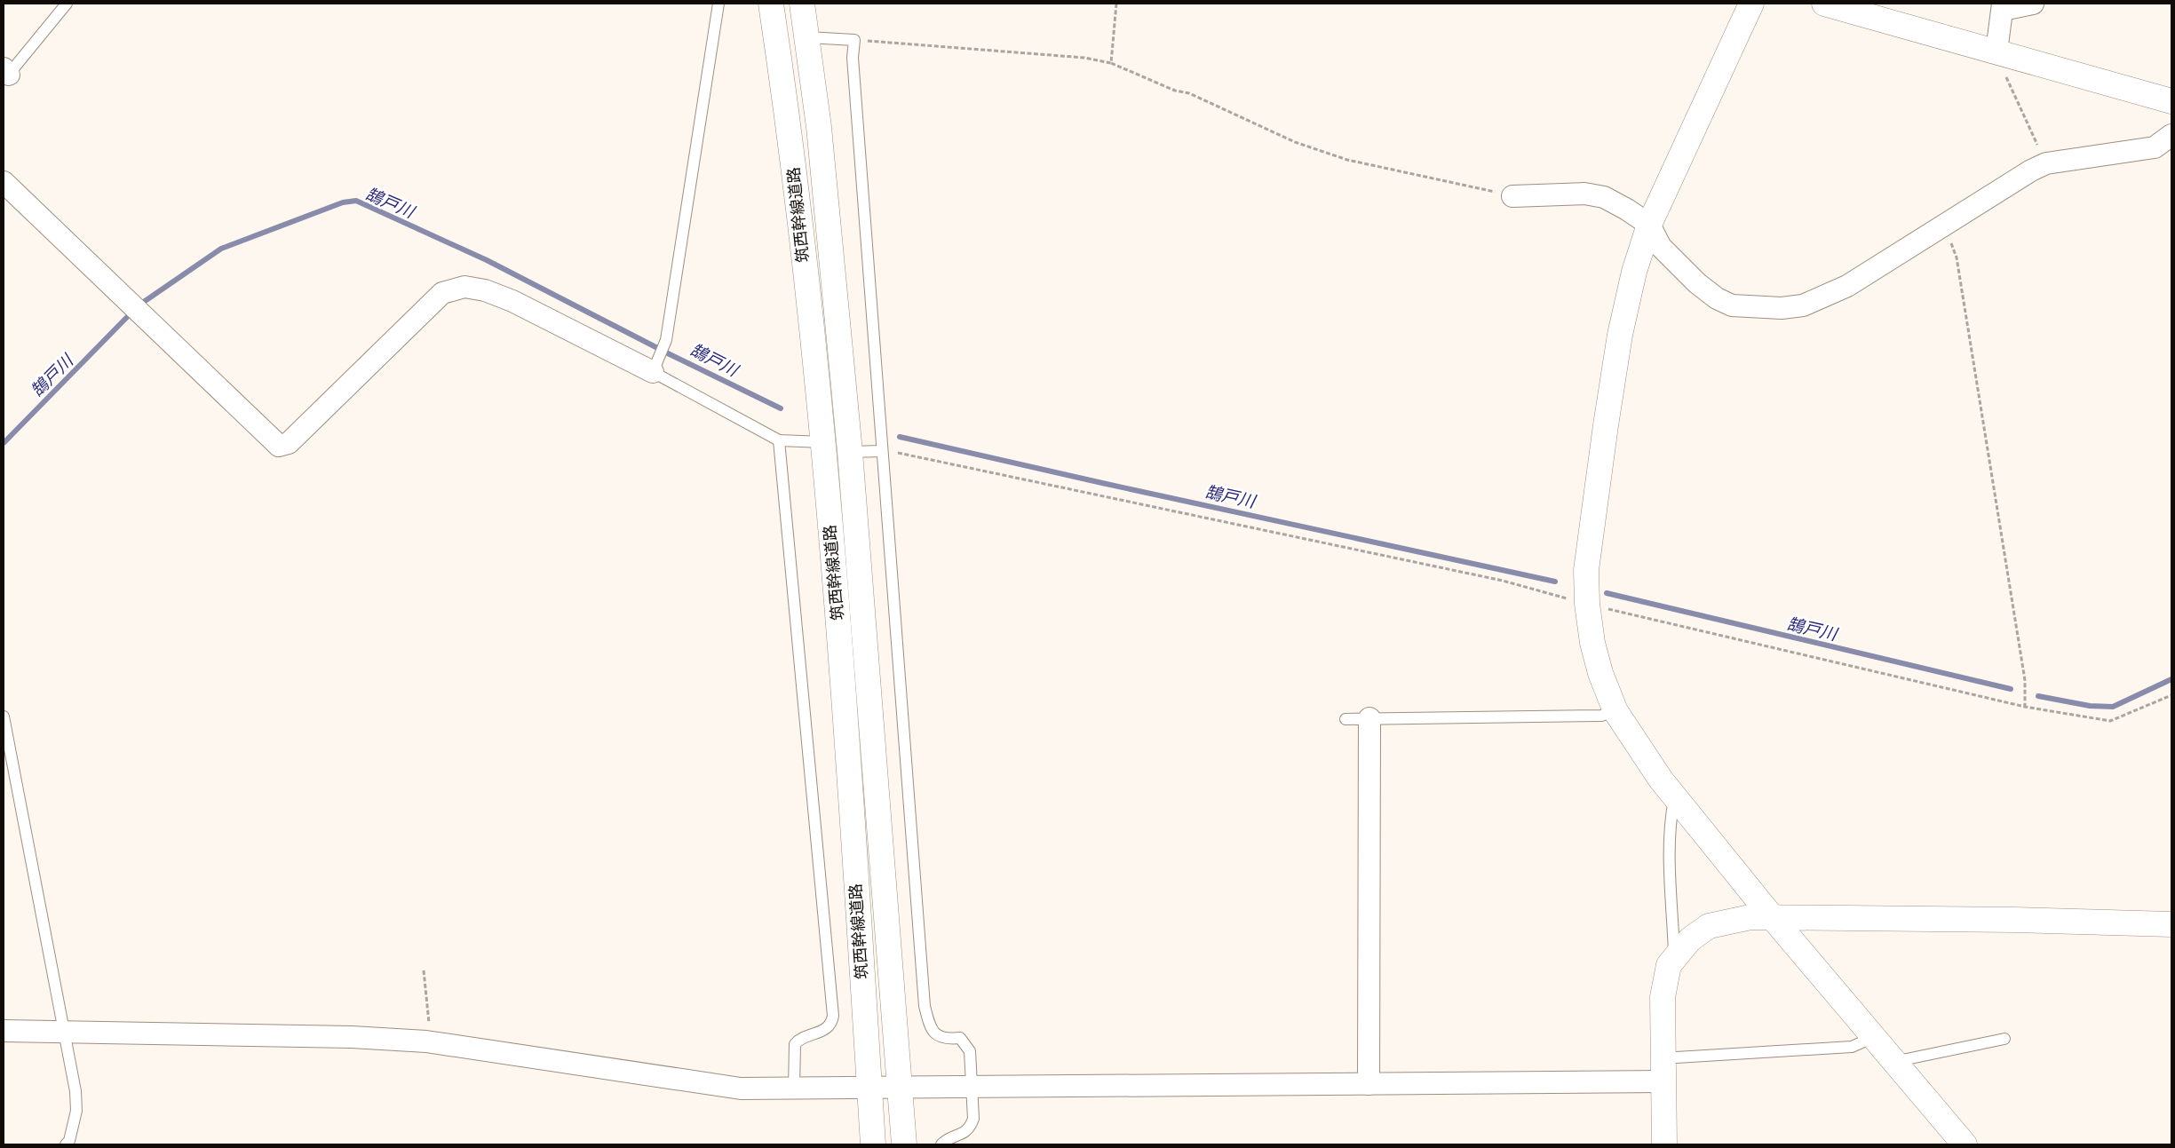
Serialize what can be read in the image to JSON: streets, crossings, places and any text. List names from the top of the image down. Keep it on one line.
{"streets":{"street":["筑西幹線道路"]},"water":["鵠戸川"]}
